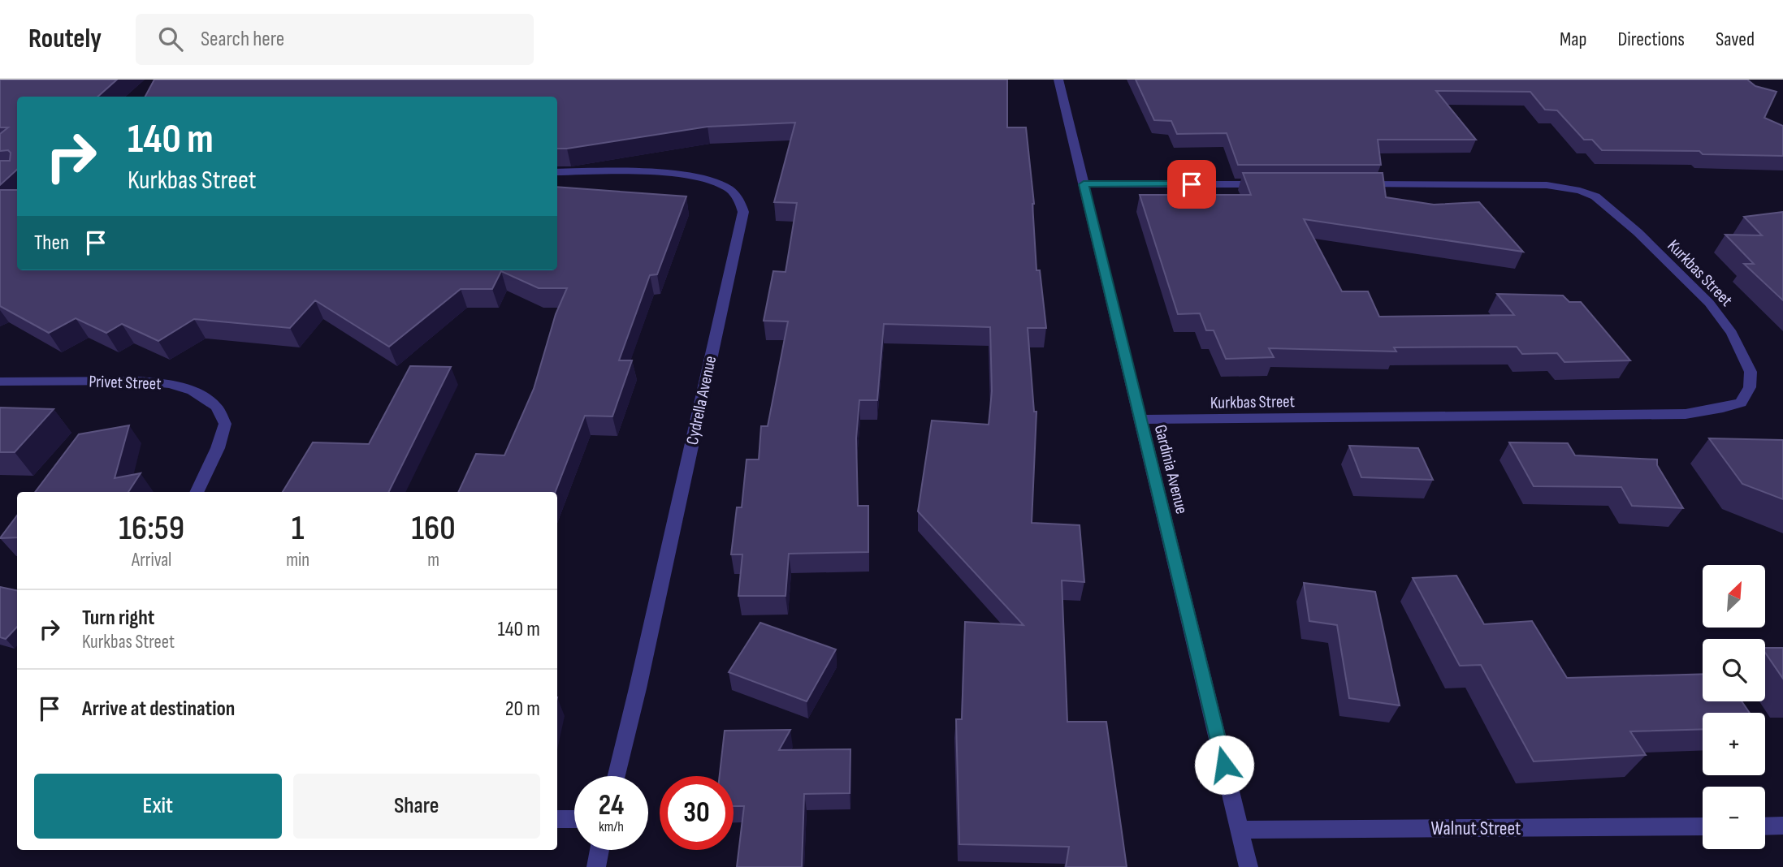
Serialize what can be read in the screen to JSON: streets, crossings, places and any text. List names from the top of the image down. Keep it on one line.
{"streets":{"street":["Kurkbas Street","Privet Street","Cydrella Avenue","Gardinia Avenue","Walnut Street"]},"crossings":[["Kurkbas Street","Gardinia Avenue"],["Gardinia Avenue","Walnut Street"]],"north":"top right","page":{"header":"Routely","search":"Search here","nav":["Map","Directions","Saved"],"turn":["140 m","Kurkbas Street"],"then":"Then","eta":["16:59","Arrival","1","min","160","m"],"map_buttons":["+","−"],"list":[{"name":"Turn right","note":"Kurkbas Street","value":"140 m"},{"name":"Arrive at destination","value":"20 m"}],"buttons":["Exit","Share"],"speed":"24 km/h","limit":"30"}}
